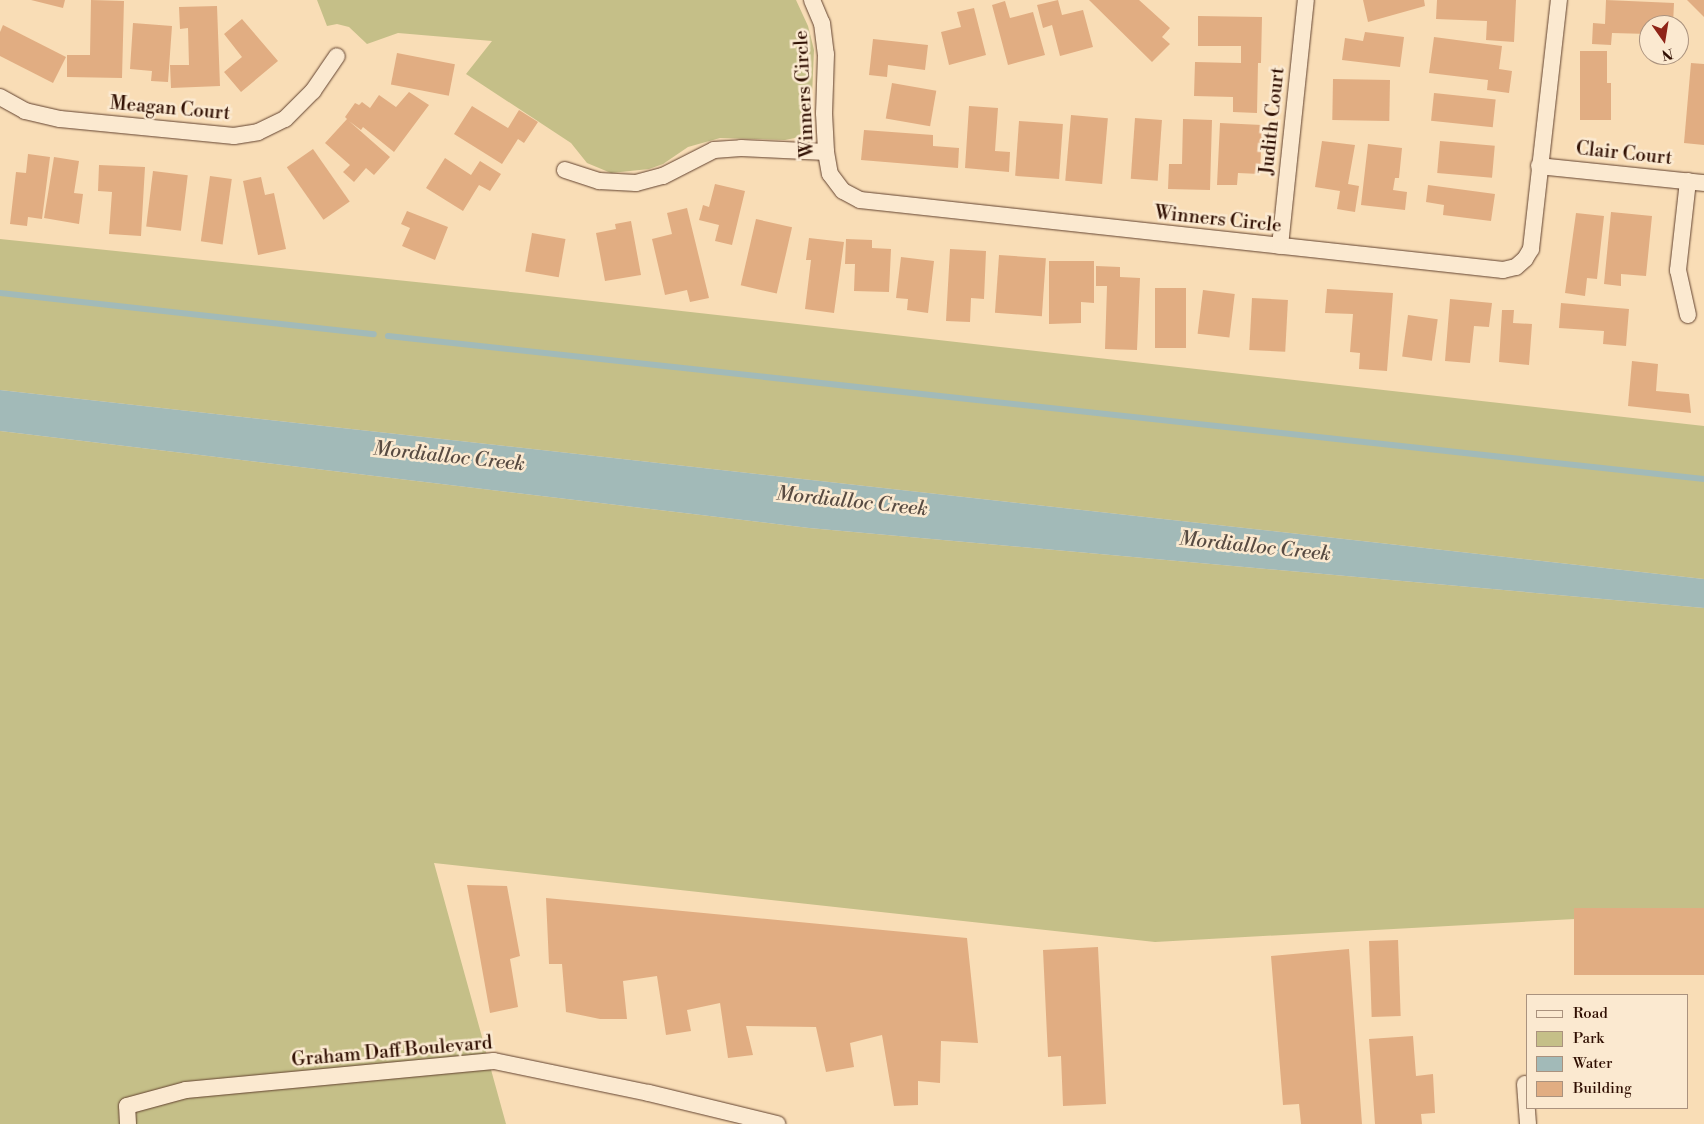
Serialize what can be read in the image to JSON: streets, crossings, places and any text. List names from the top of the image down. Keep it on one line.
{"streets":{"street":["Winners Circle","Meagan Court","Judith Court","Clair Court","Graham Daff Boulevard"]},"crossings":[["Winners Circle","Judith Court"],["Winners Circle","Clair Court"]],"water":["Mordialloc Creek"],"legend":["Road","Park","Water","Building"],"north":"bottom"}
